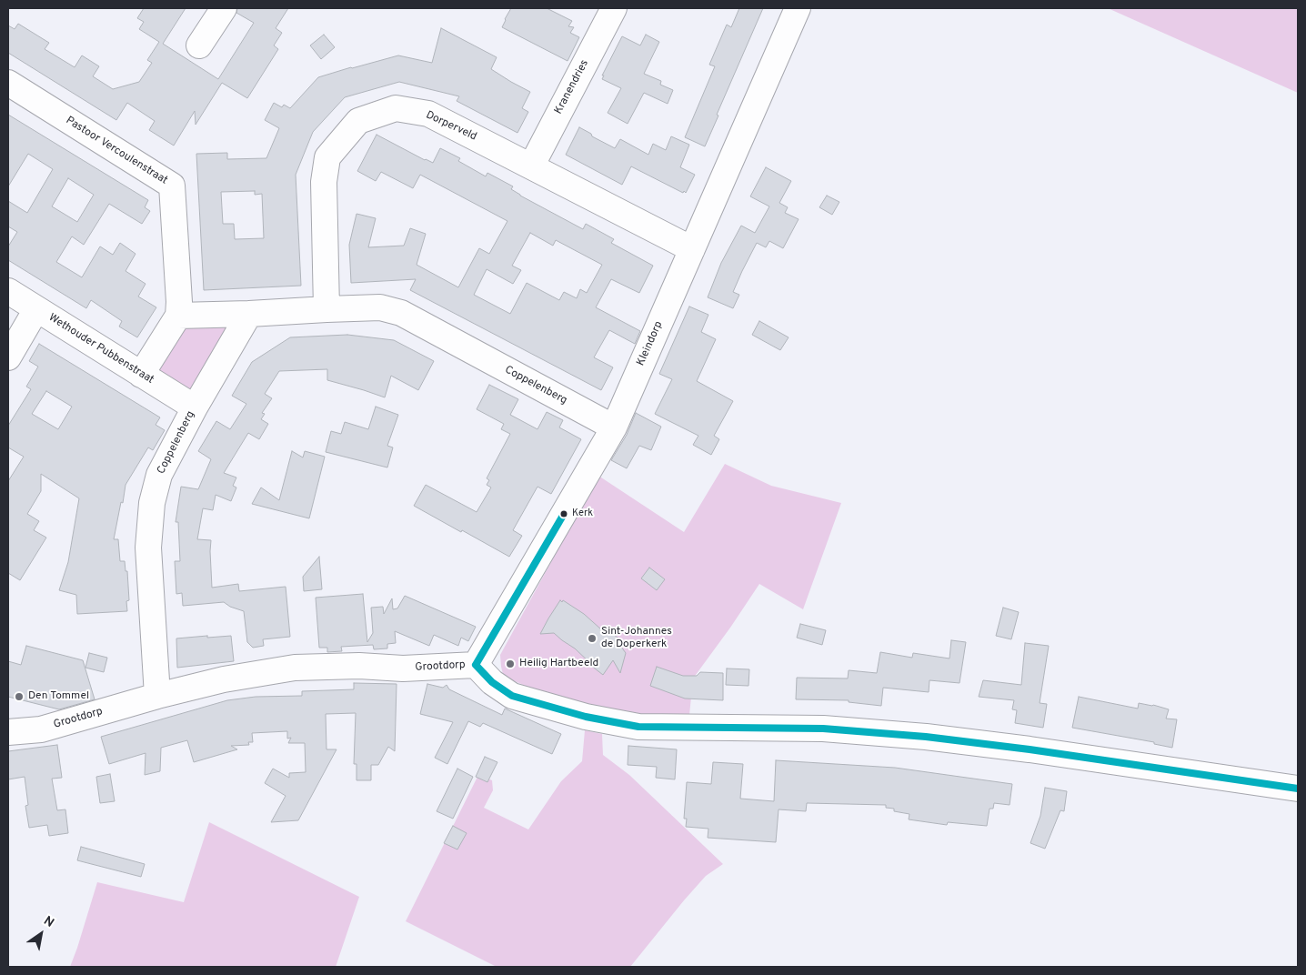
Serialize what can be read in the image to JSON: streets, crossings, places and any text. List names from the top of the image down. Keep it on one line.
{"streets":{"street":["Kranendries","Dorperveld","Pastoor Vercoulenstraat","Kleindorp","Wethouder Pubbenstraat","Coppelenberg","Grootdorp"]},"crossings":[["Kranendries","Dorperveld"],["Dorperveld","Kleindorp"],["Dorperveld","Coppelenberg"],["Pastoor Vercoulenstraat","Coppelenberg"],["Kleindorp","Coppelenberg"],["Kleindorp","Grootdorp"],["Wethouder Pubbenstraat","Coppelenberg"],["Coppelenberg","Grootdorp"]],"places":["Kerk","Sint-Johannes de Doperkerk","Heilig Hartbeeld","Den Tommel"],"north":"top right"}
